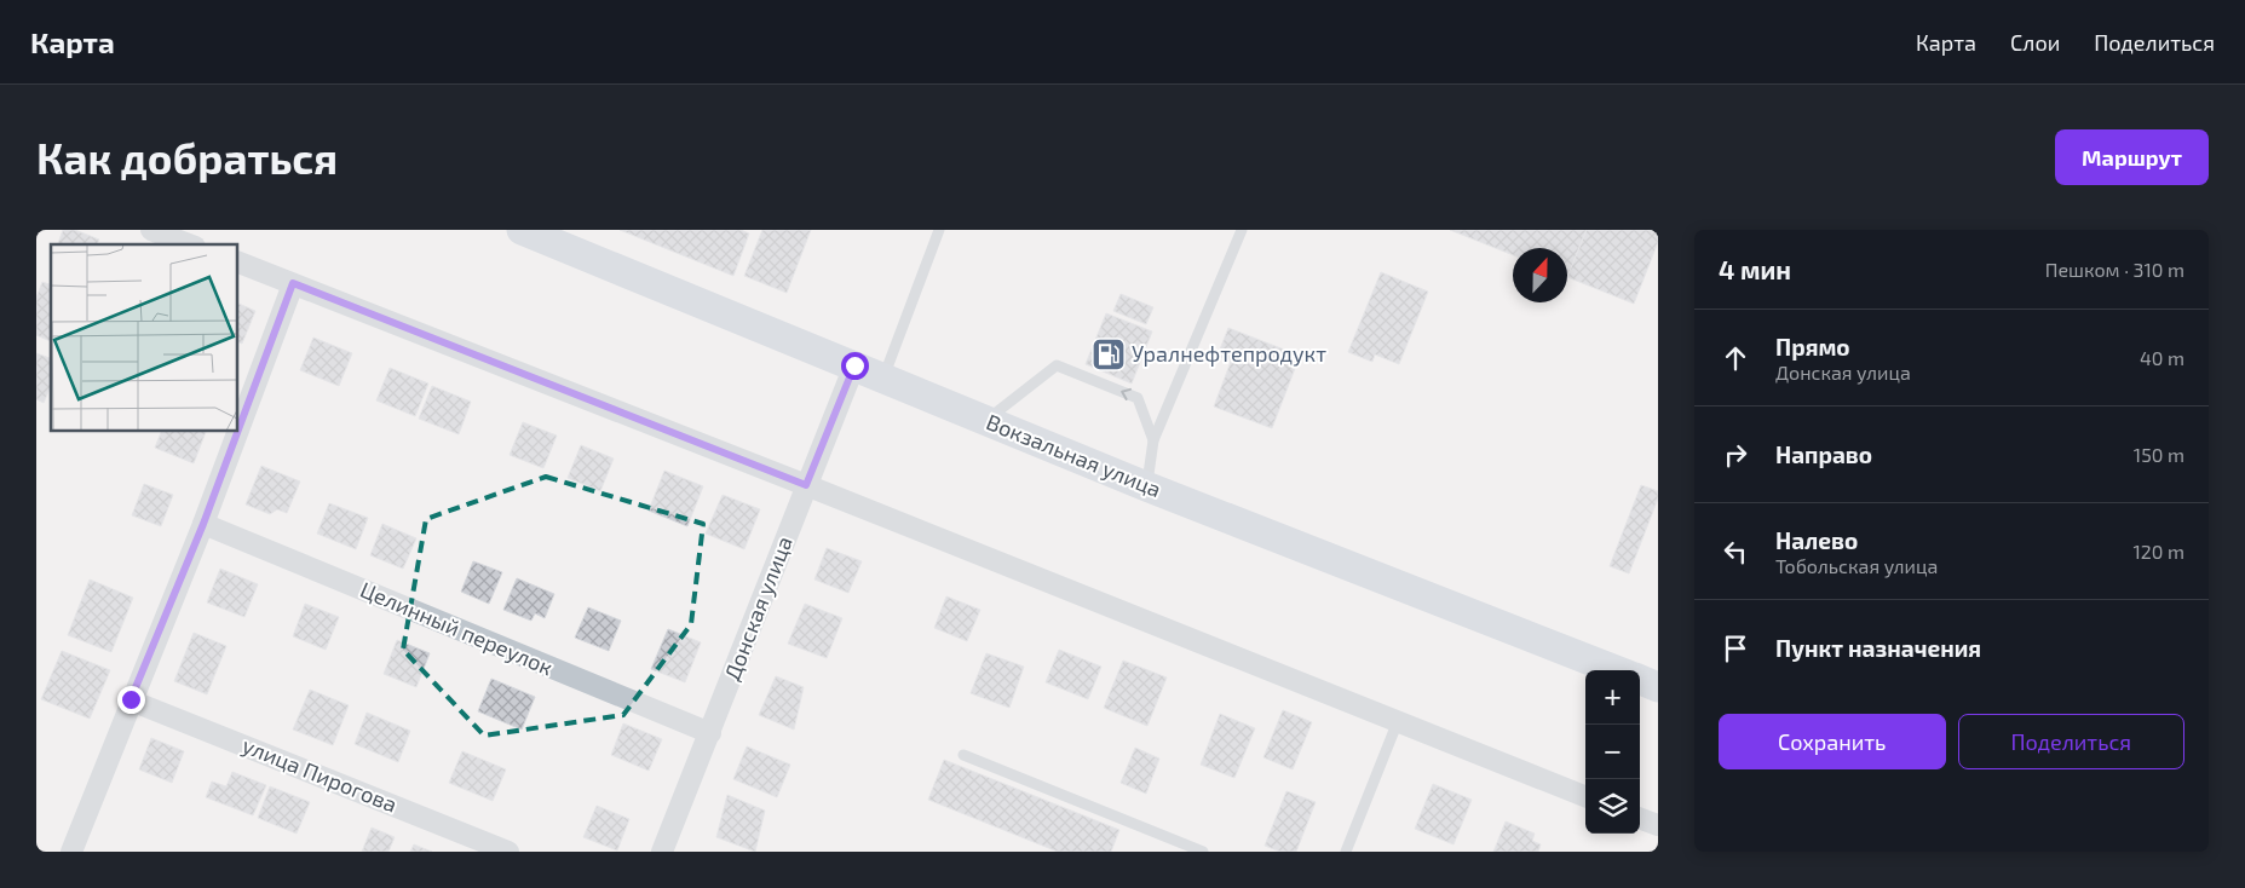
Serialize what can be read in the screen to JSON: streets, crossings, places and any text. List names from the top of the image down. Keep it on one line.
{"streets":{"main road":["Вокзальная улица"],"street":["Донская улица","Целинный переулок","улица Пирогова"]},"crossings":[["Вокзальная улица","Донская улица"],["Донская улица","Целинный переулок"]],"places":{"fuel station":["Уралнефтепродукт"]},"north":"top","page":{"header":"Карта","nav":["Карта","Слои","Поделиться"],"buttons":["Маршрут",["Сохранить","Поделиться"]],"title":"Как добраться","heading":["4 мин","Пешком · 310 m"],"list":[["Прямо","Донская улица","40 m"],["Направо","150 m"],["Налево","Тобольская улица","120 m"],"Пункт назначения"],"map_buttons":["+","−"]}}
